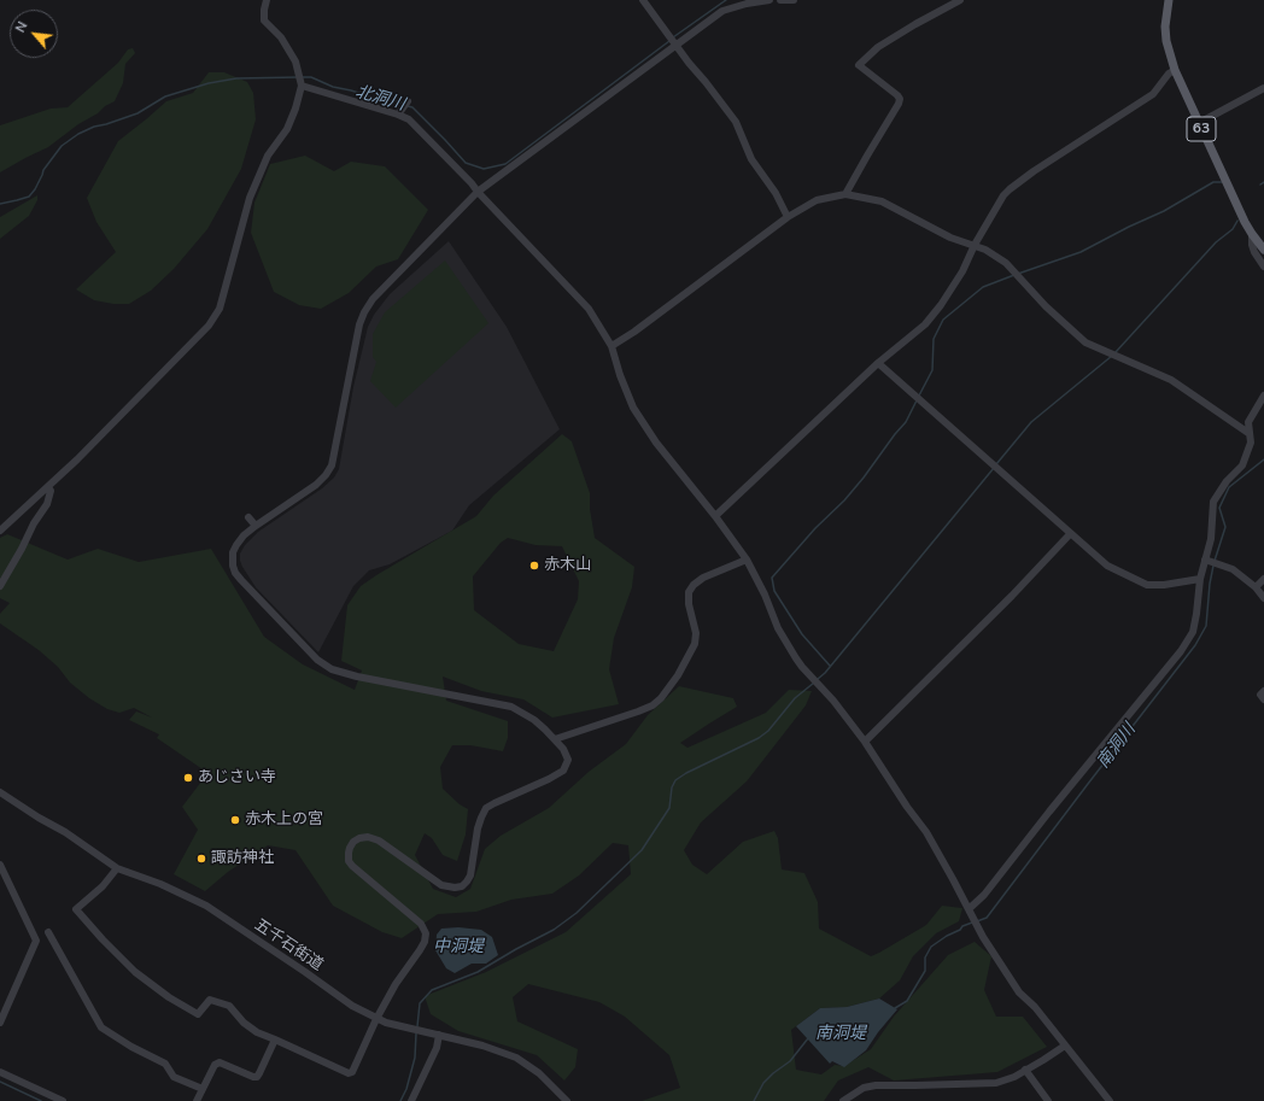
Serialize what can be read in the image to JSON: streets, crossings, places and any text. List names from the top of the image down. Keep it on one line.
{"streets":{"main road":["63"],"street":["五千石街道"]},"water":["北洞川","南洞川","中洞堤","南洞堤"],"places":["赤木山","あじさい寺","赤木上の宮","諏訪神社"],"north":"top left"}
